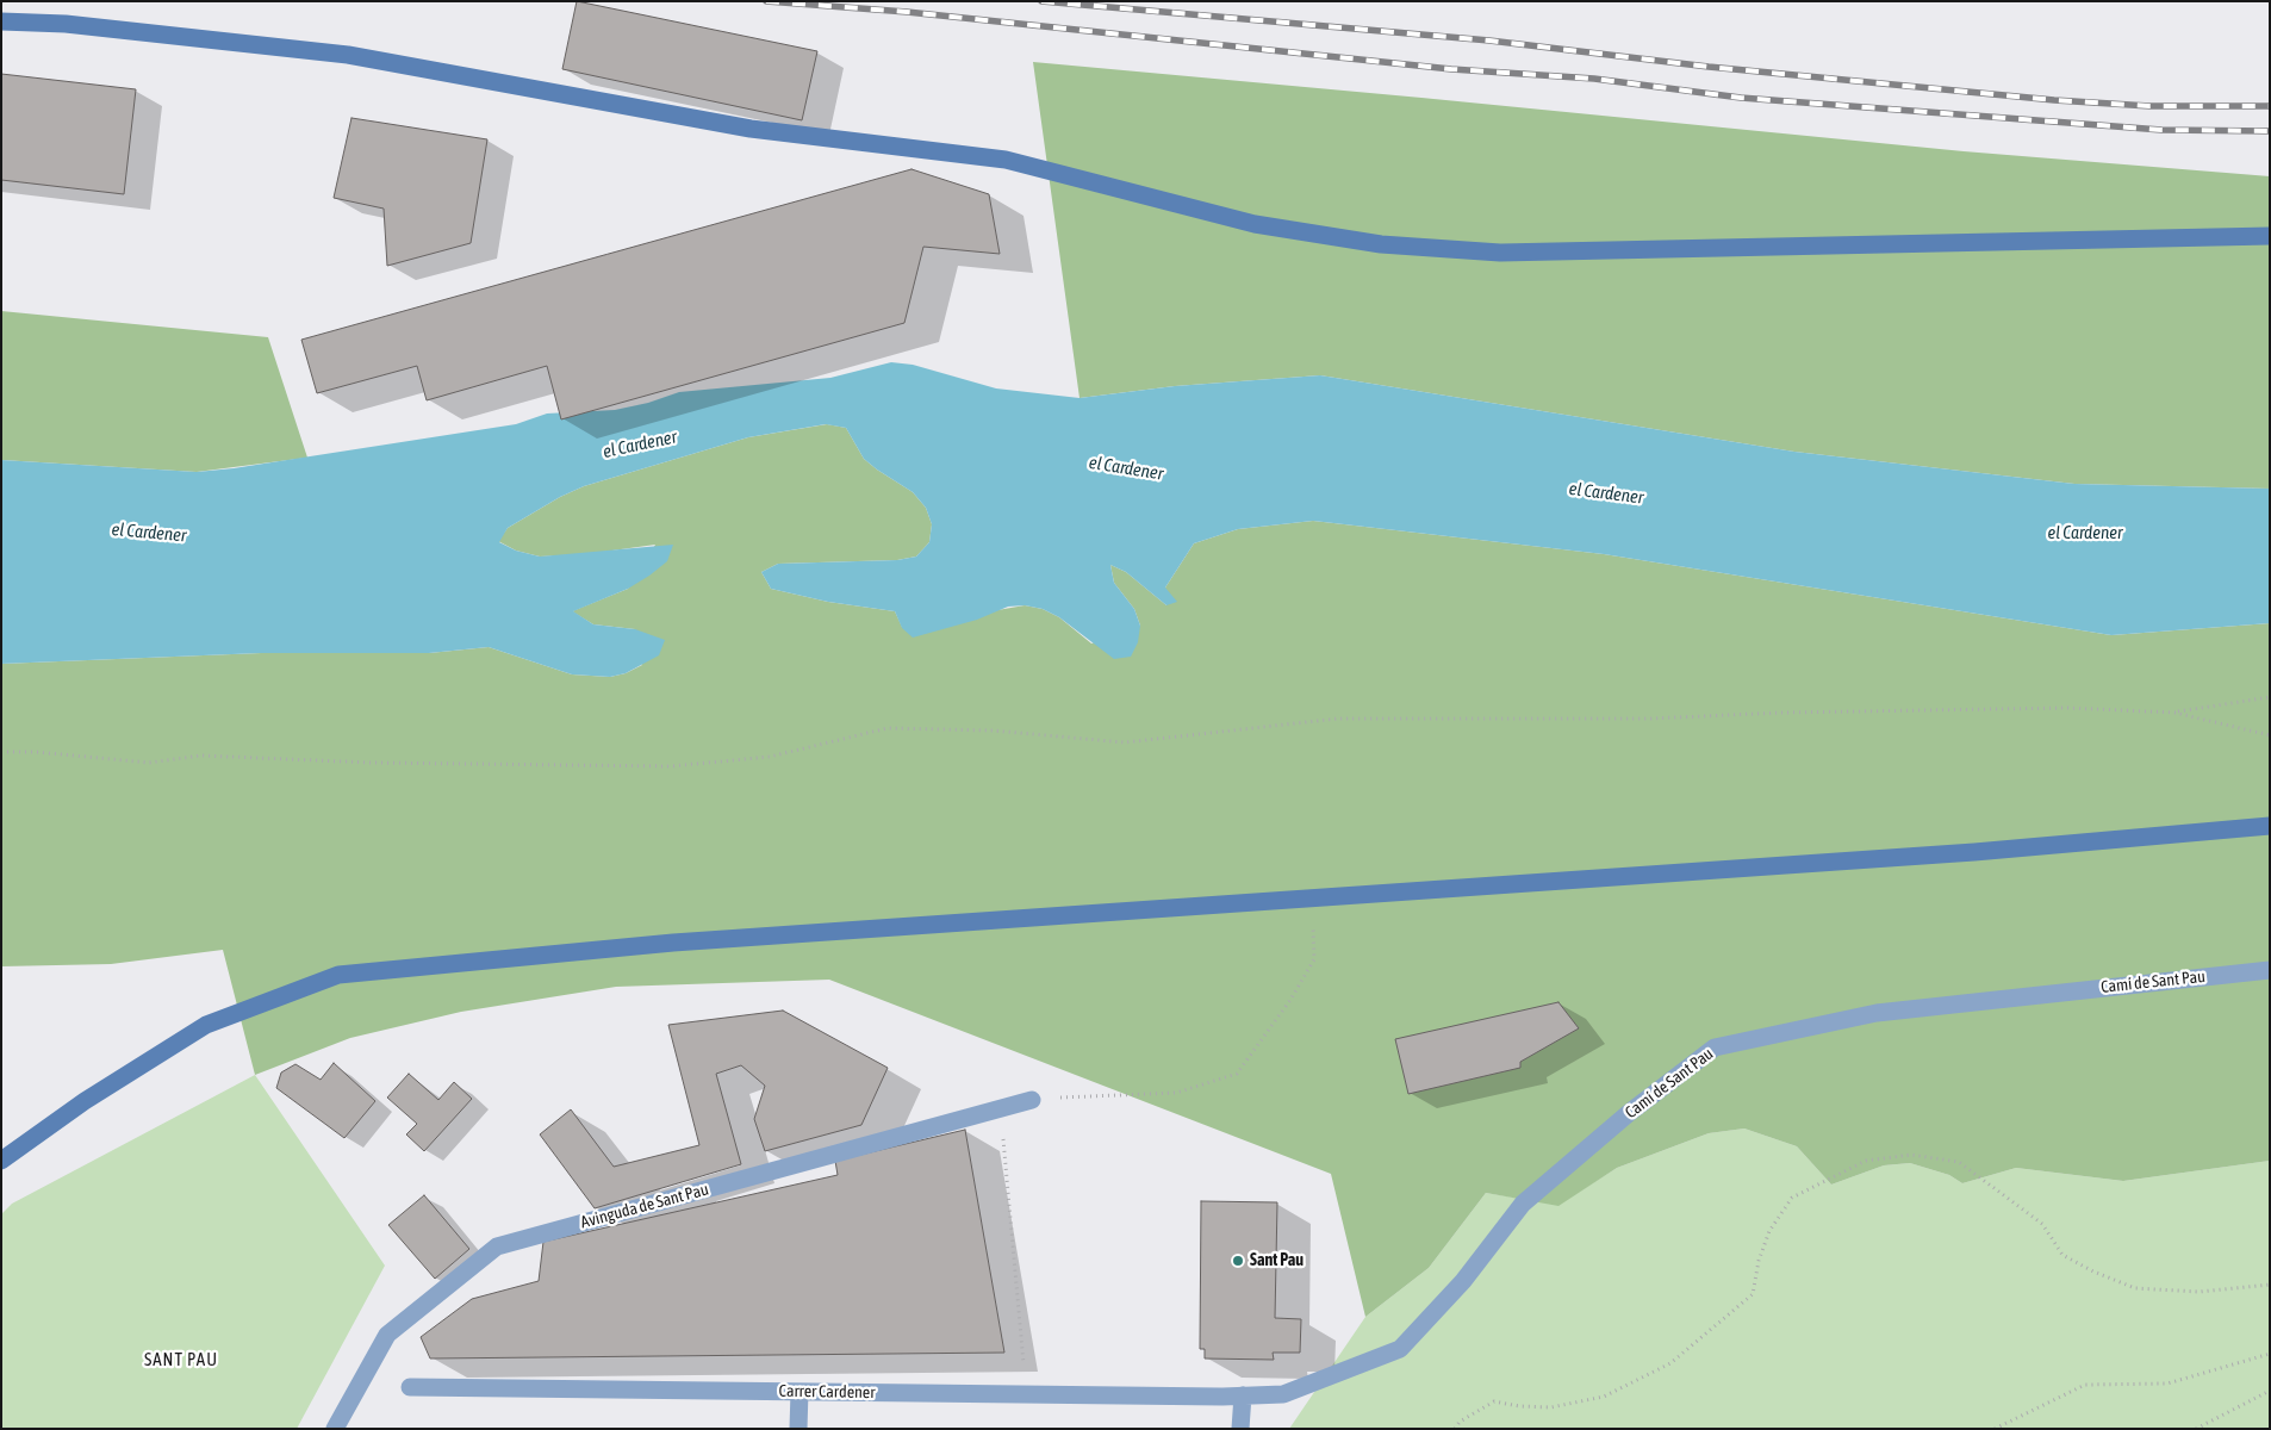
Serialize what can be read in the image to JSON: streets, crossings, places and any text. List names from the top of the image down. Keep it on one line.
{"streets":{"street":["Camí de Sant Pau","Avinguda de Sant Pau","Carrer Cardener"]},"crossings":[["Camí de Sant Pau","Carrer Cardener"]],"districts":["SANT PAU"],"water":["el Cardener"],"places":["Sant Pau"]}
